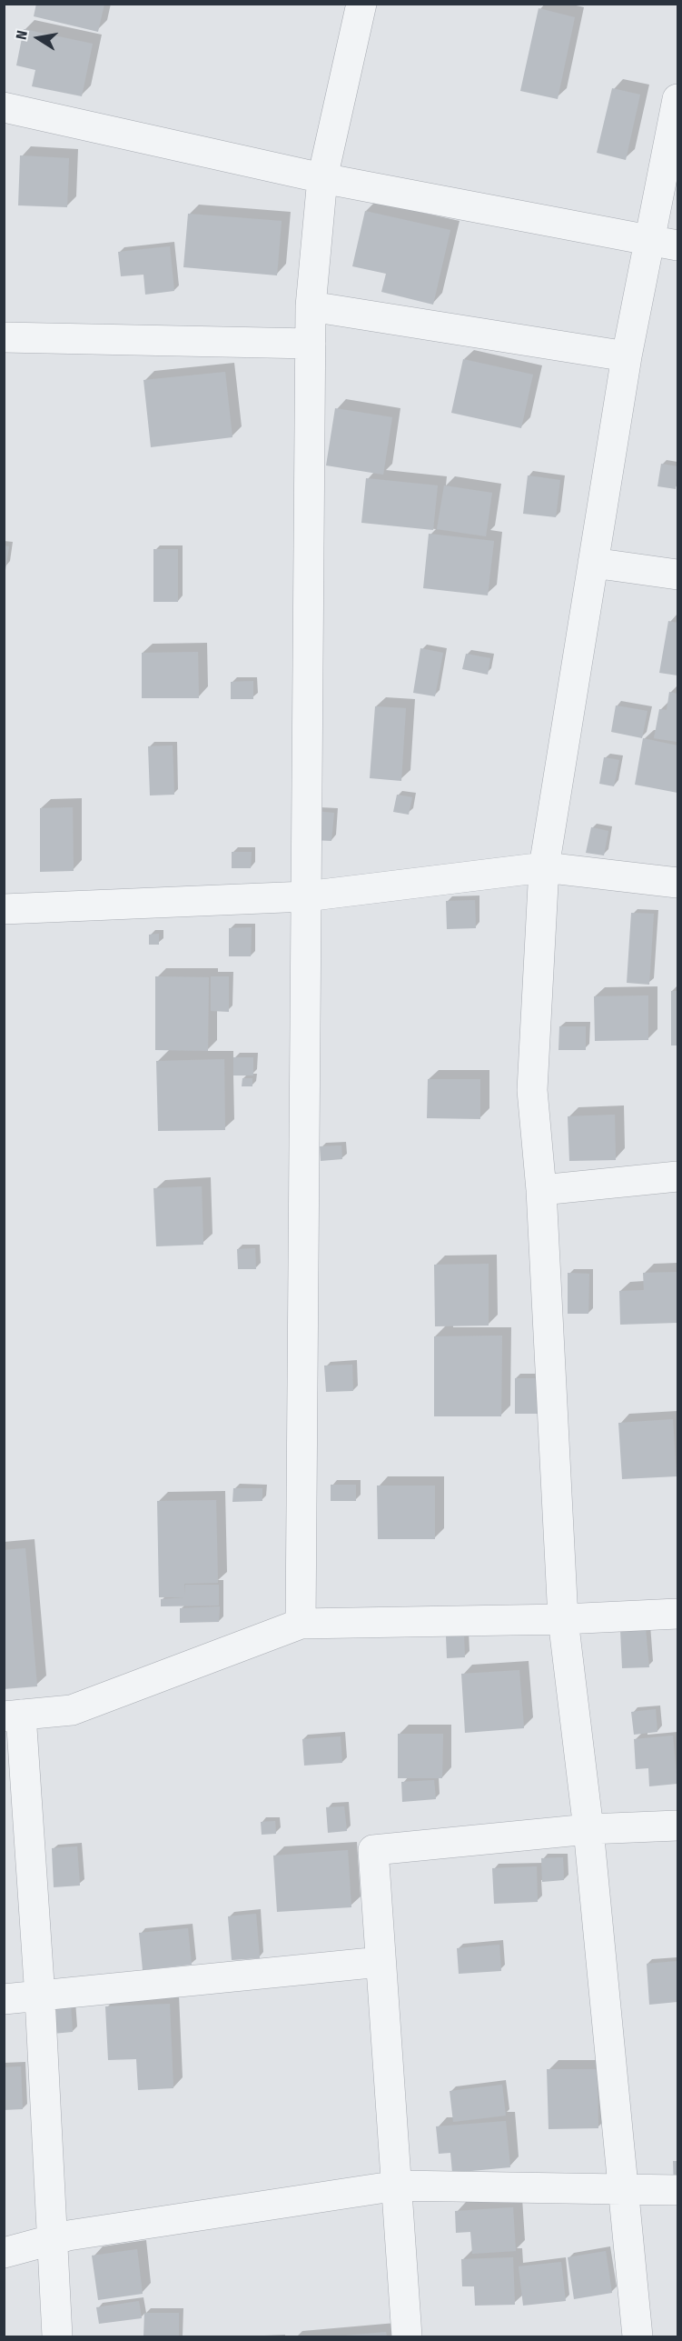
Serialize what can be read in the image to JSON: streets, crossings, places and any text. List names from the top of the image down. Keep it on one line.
{"north":"left"}
